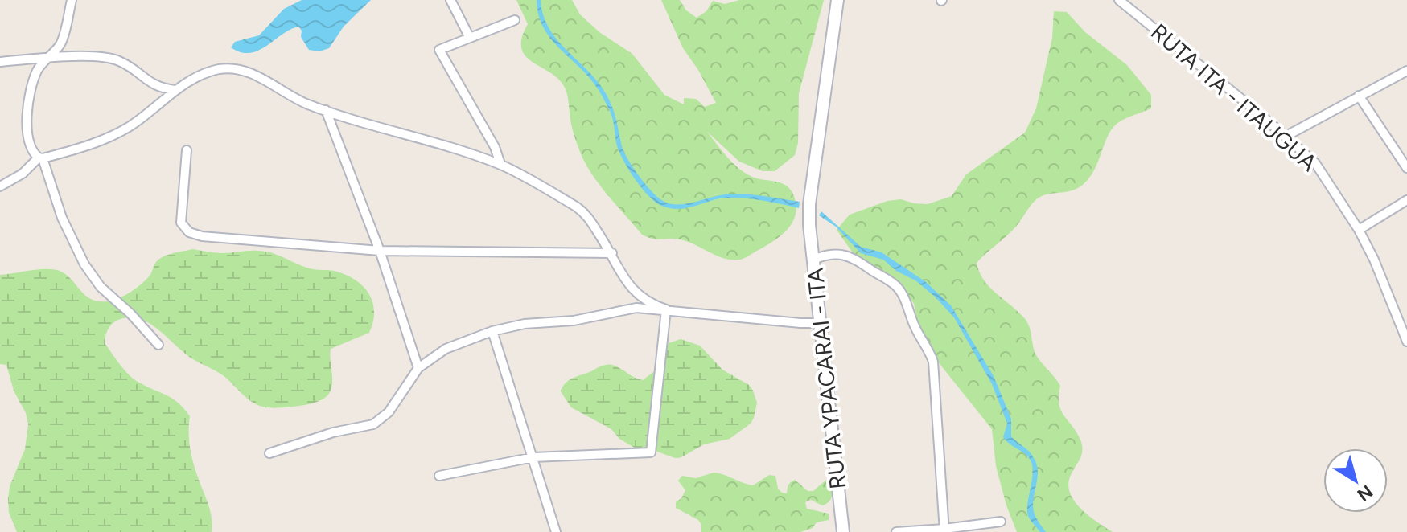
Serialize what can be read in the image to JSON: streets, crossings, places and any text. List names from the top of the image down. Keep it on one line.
{"streets":{"street":["RUTA ITA - ITAUGUA","RUTA YPACARAI - ITA"]},"north":"bottom right"}
